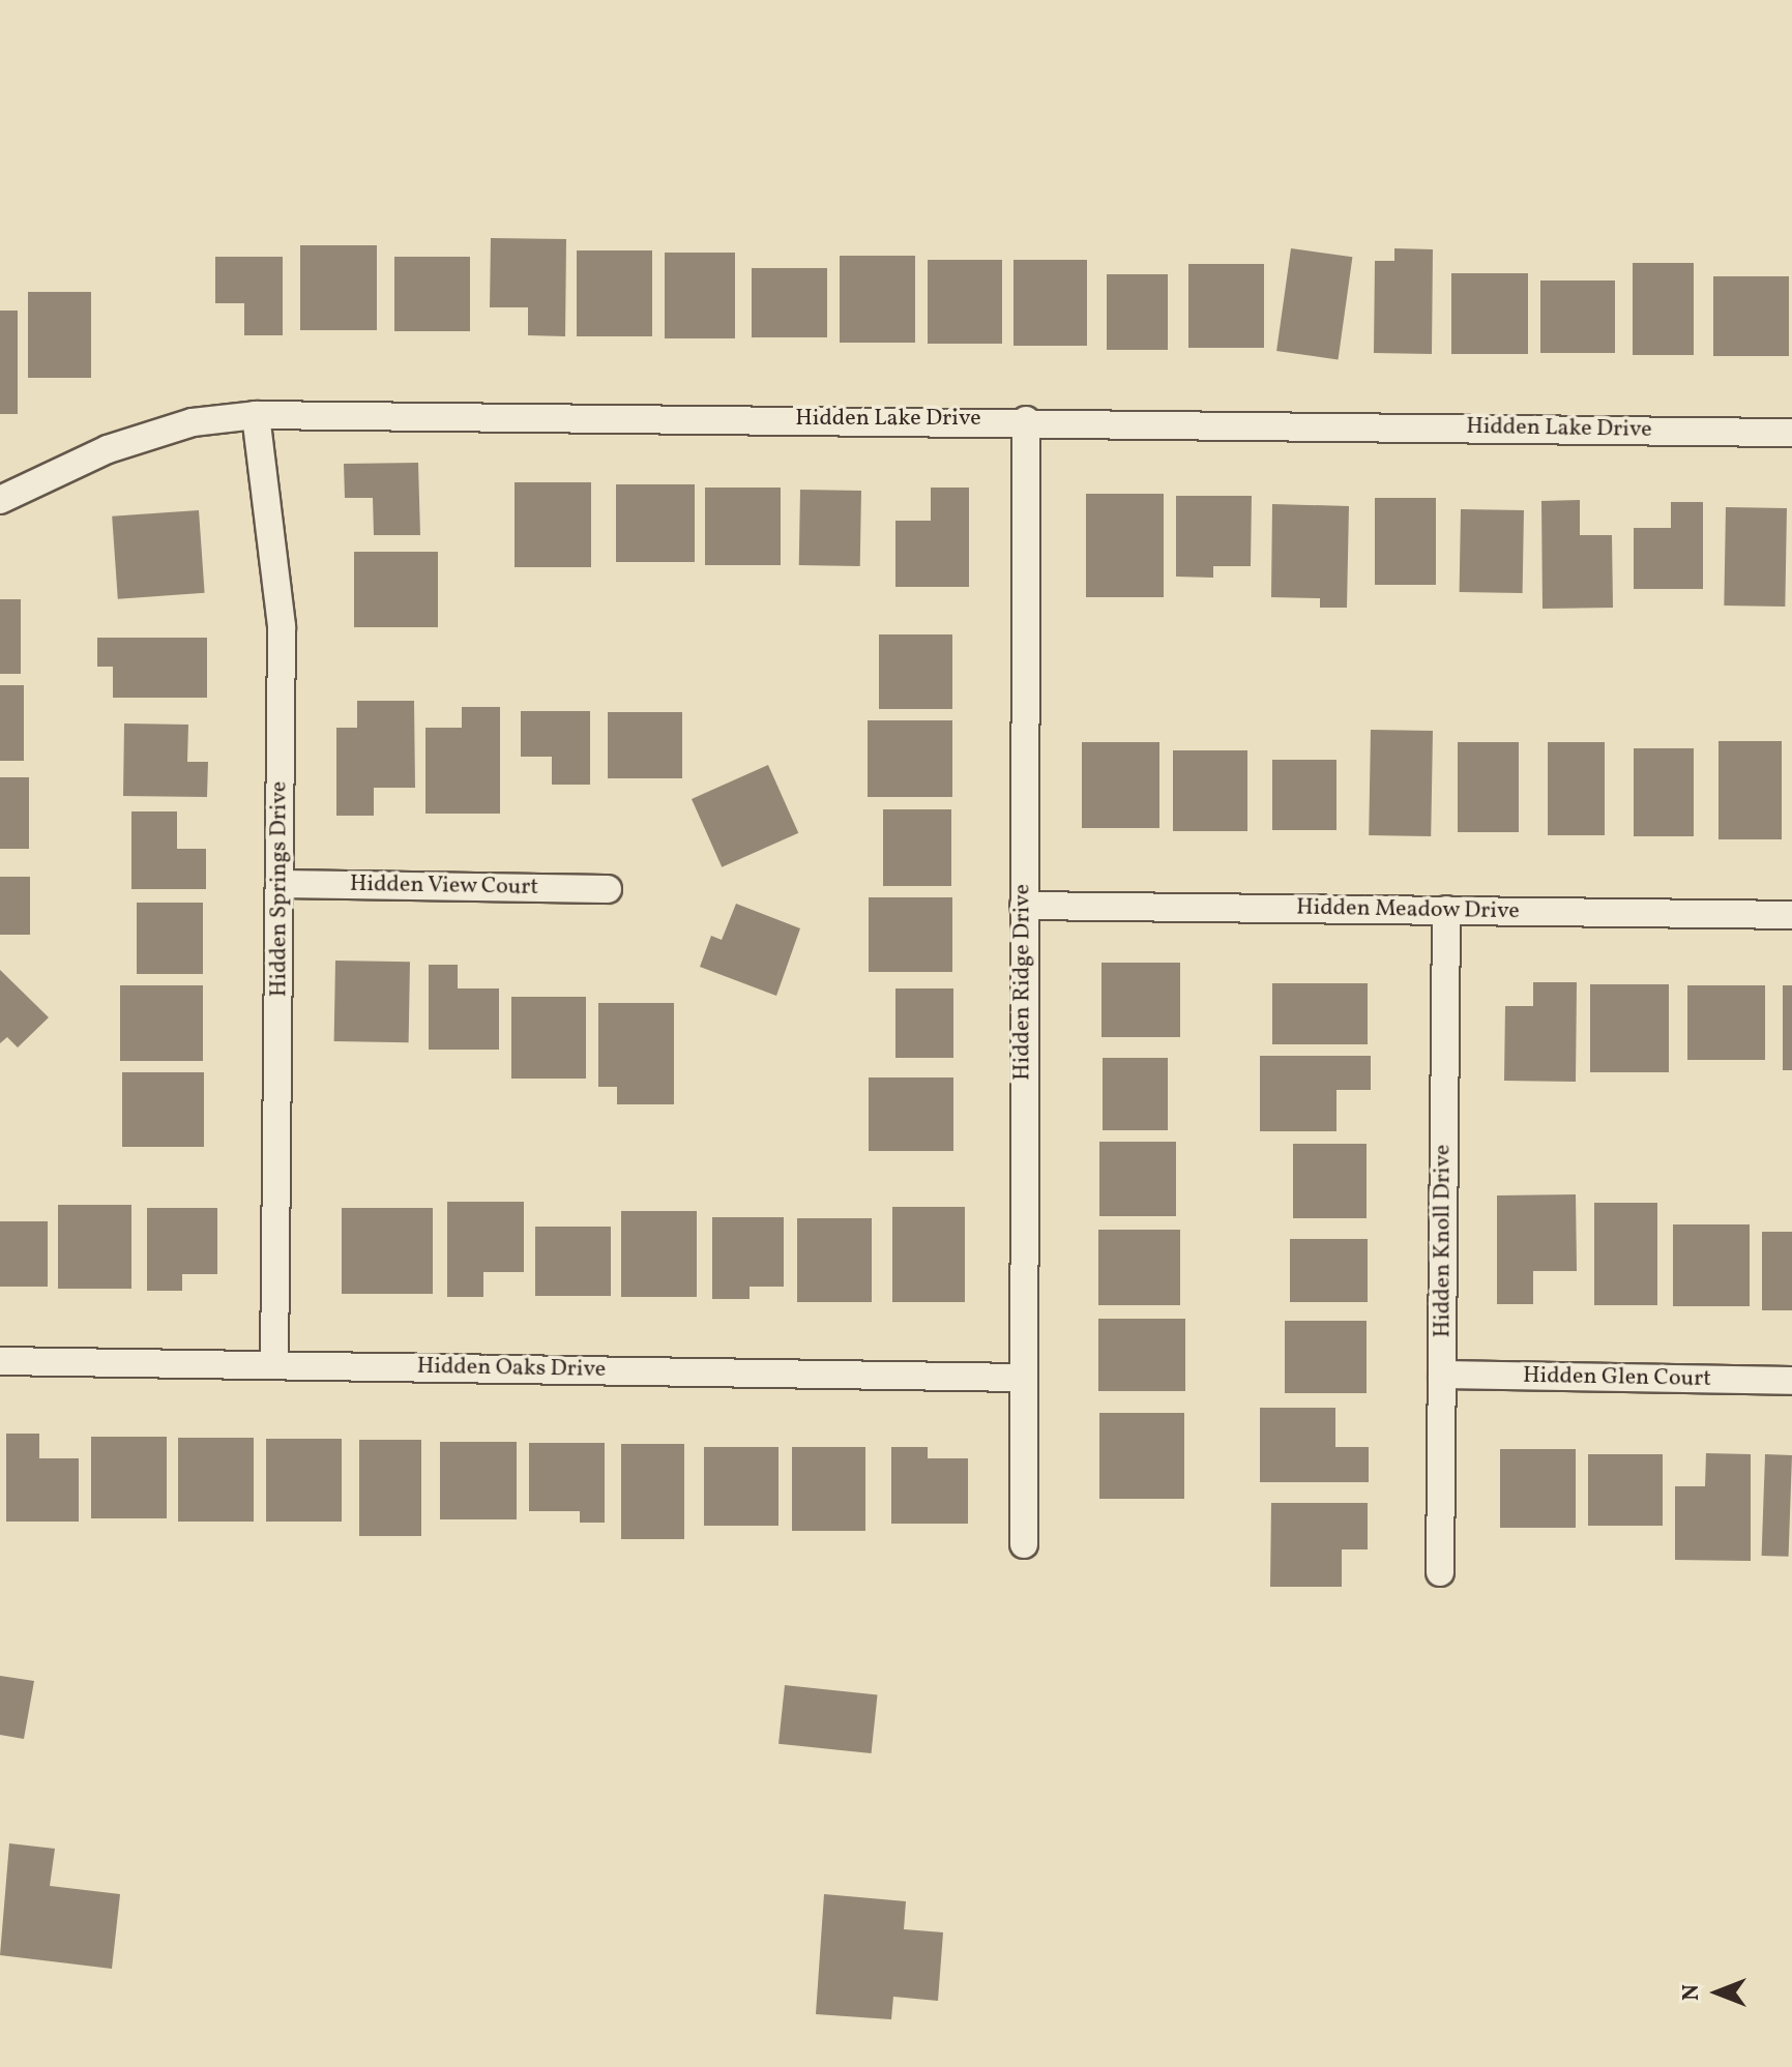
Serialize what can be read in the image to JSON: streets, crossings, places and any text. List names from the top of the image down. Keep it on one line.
{"streets":{"street":["Hidden Lake Drive","Hidden View Court","Hidden Springs Drive","Hidden Meadow Drive","Hidden Ridge Drive","Hidden Knoll Drive","Hidden Oaks Drive","Hidden Glen Court"]},"crossings":[["Hidden Lake Drive","Hidden Springs Drive"],["Hidden Lake Drive","Hidden Ridge Drive"],["Hidden View Court","Hidden Springs Drive"],["Hidden Springs Drive","Hidden Oaks Drive"],["Hidden Meadow Drive","Hidden Ridge Drive"],["Hidden Meadow Drive","Hidden Knoll Drive"],["Hidden Ridge Drive","Hidden Oaks Drive"],["Hidden Knoll Drive","Hidden Glen Court"]],"north":"left"}
